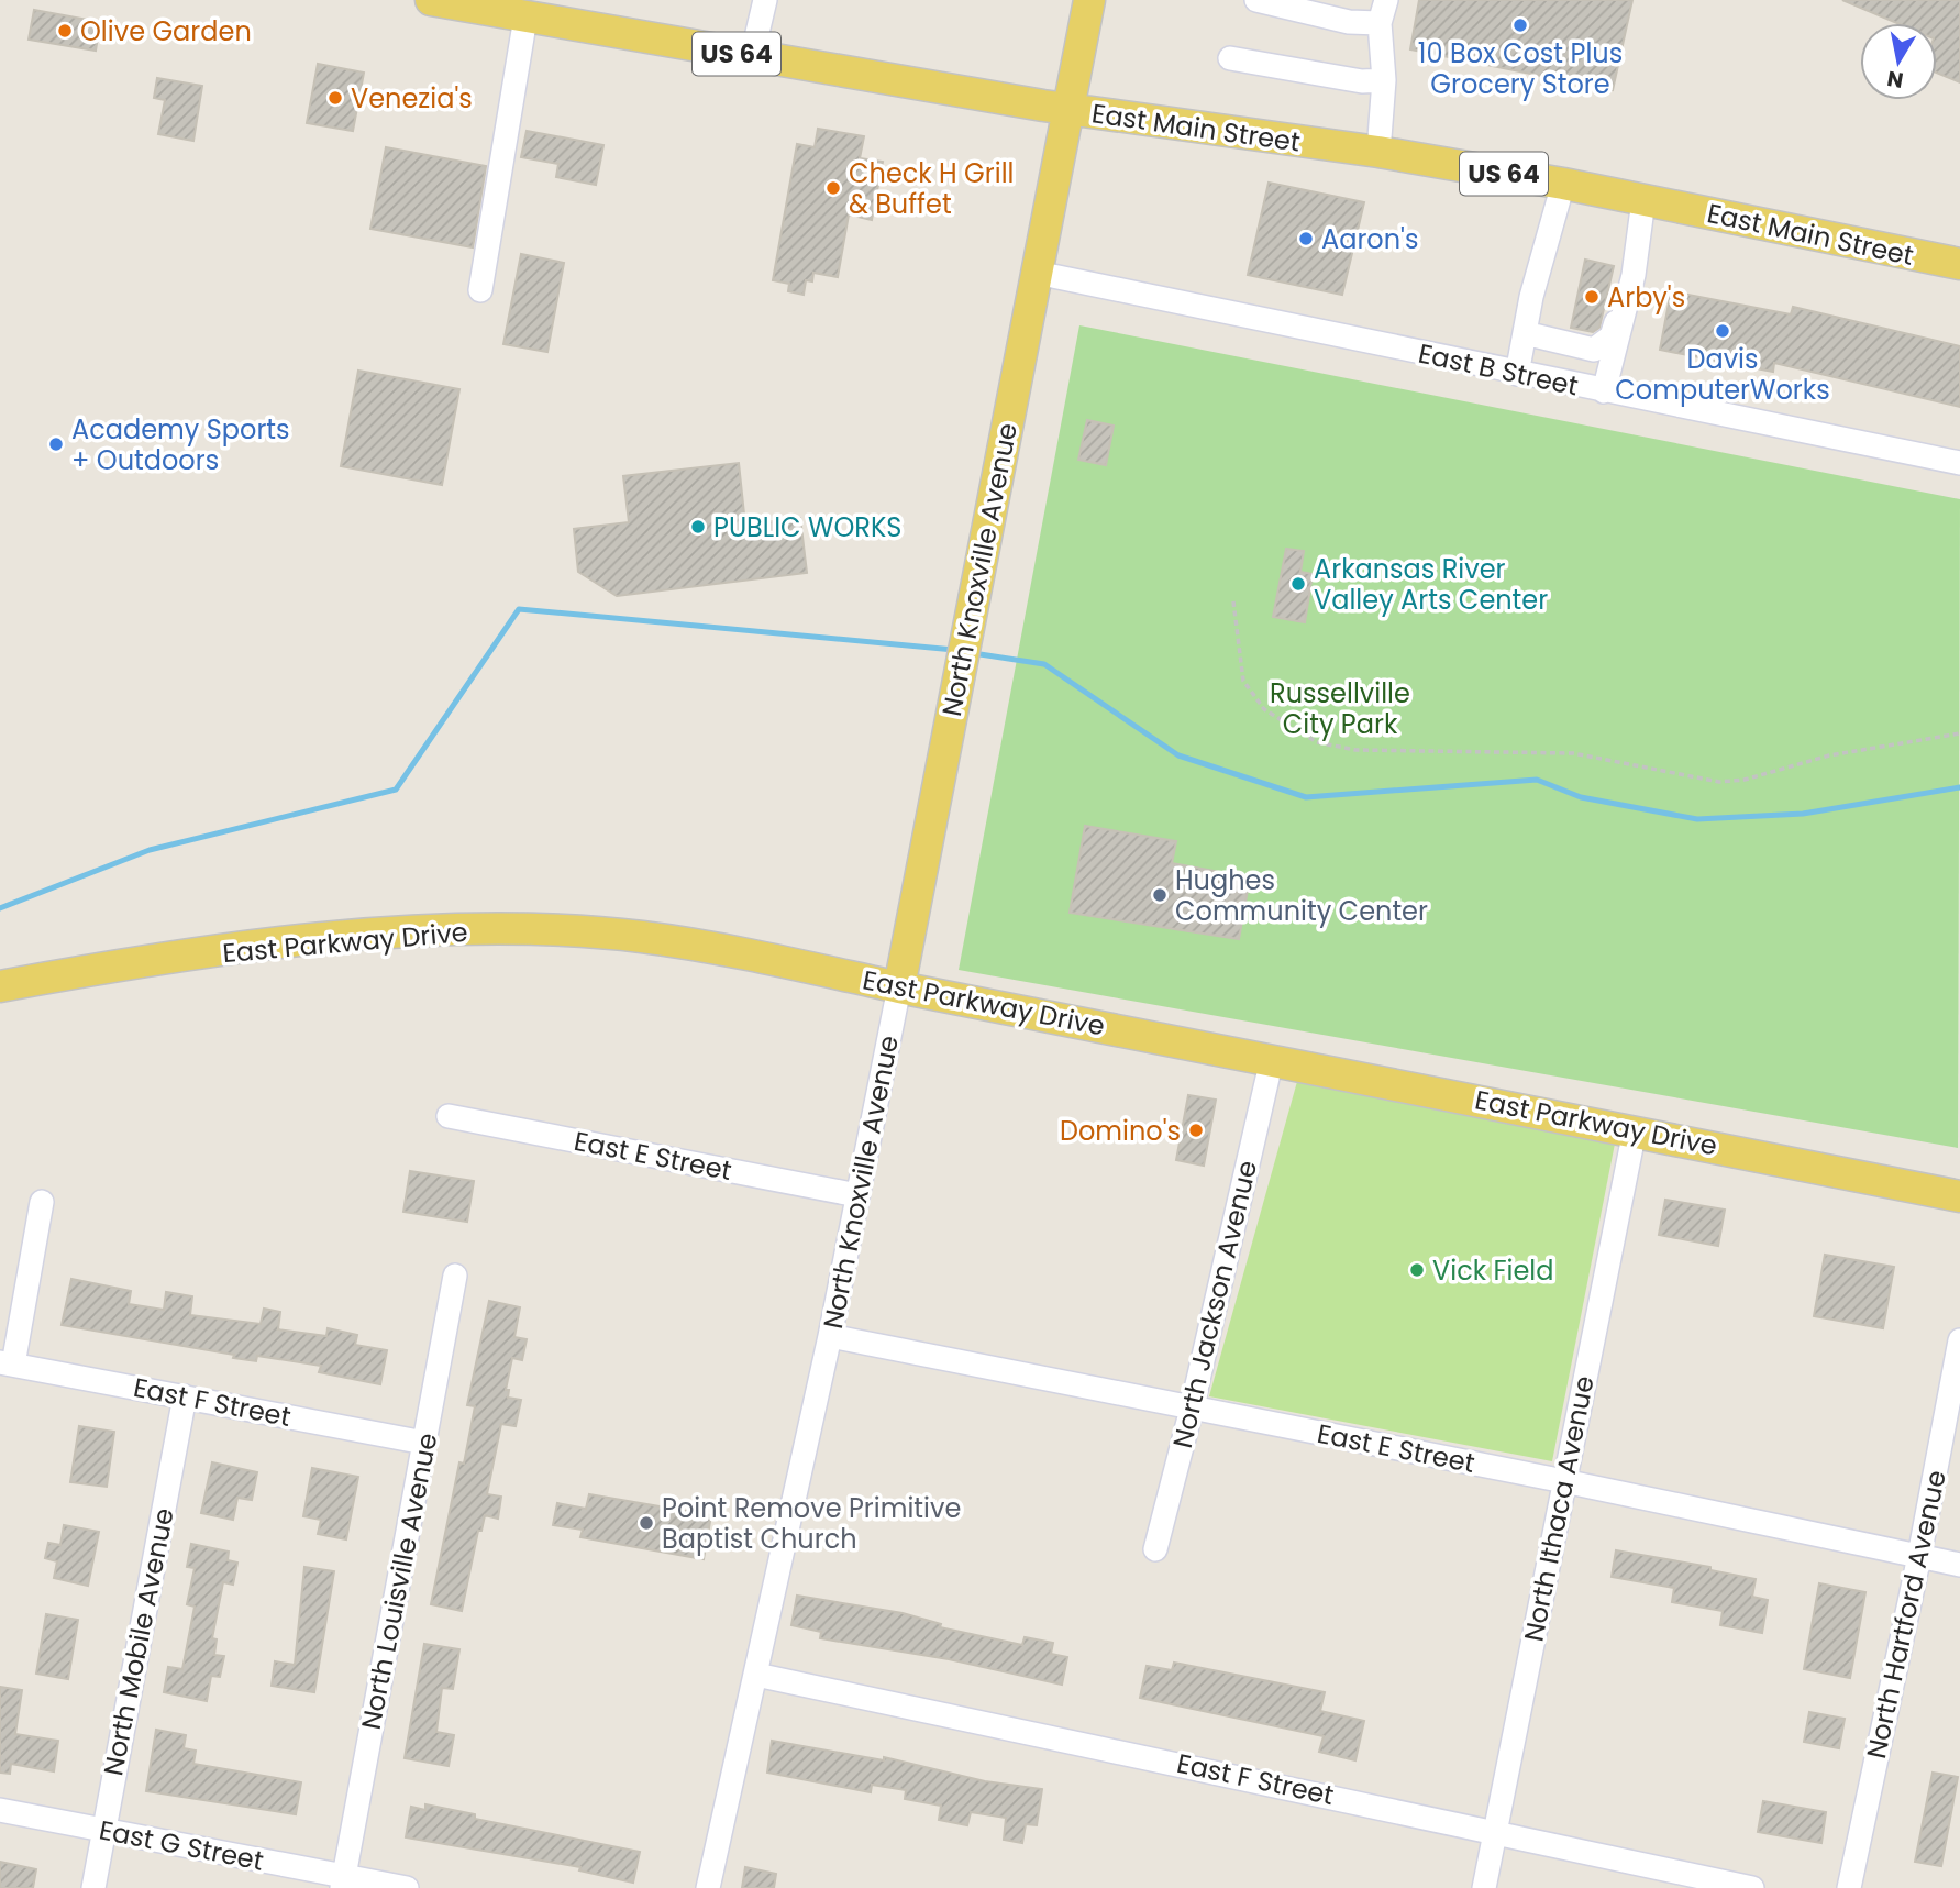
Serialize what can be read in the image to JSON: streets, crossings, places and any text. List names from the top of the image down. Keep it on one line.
{"streets":{"main road":["US 64","East Main Street","North Knoxville Avenue","East Parkway Drive"],"street":["East B Street","East E Street","North Jackson Avenue","East F Street","North Ithaca Avenue","North Louisville Avenue","North Hartford Avenue","North Mobile Avenue","East G Street"]},"crossings":[["East Main Street","North Knoxville Avenue"],["East B Street","North Knoxville Avenue"],["North Knoxville Avenue","East Parkway Drive"],["North Knoxville Avenue","East E Street"],["North Knoxville Avenue","East F Street"],["East Parkway Drive","North Jackson Avenue"],["East Parkway Drive","North Ithaca Avenue"],["East E Street","North Jackson Avenue"],["East E Street","North Ithaca Avenue"],["East E Street","North Hartford Avenue"],["East F Street","North Ithaca Avenue"],["East F Street","North Louisville Avenue"],["East F Street","North Mobile Avenue"],["North Louisville Avenue","East G Street"],["North Mobile Avenue","East G Street"]],"parks":["Russellville City Park"],"places":["10 Box Cost Plus Grocery Store","Olive Garden","Venezia's","Check H Grill & Buffet","Aaron's","Arby's","Davis ComputerWorks","Academy Sports + Outdoors","PUBLIC WORKS","Arkansas River Valley Arts Center","Hughes Community Center","Domino's","Vick Field","Point Remove Primitive Baptist Church"],"north":"bottom"}
